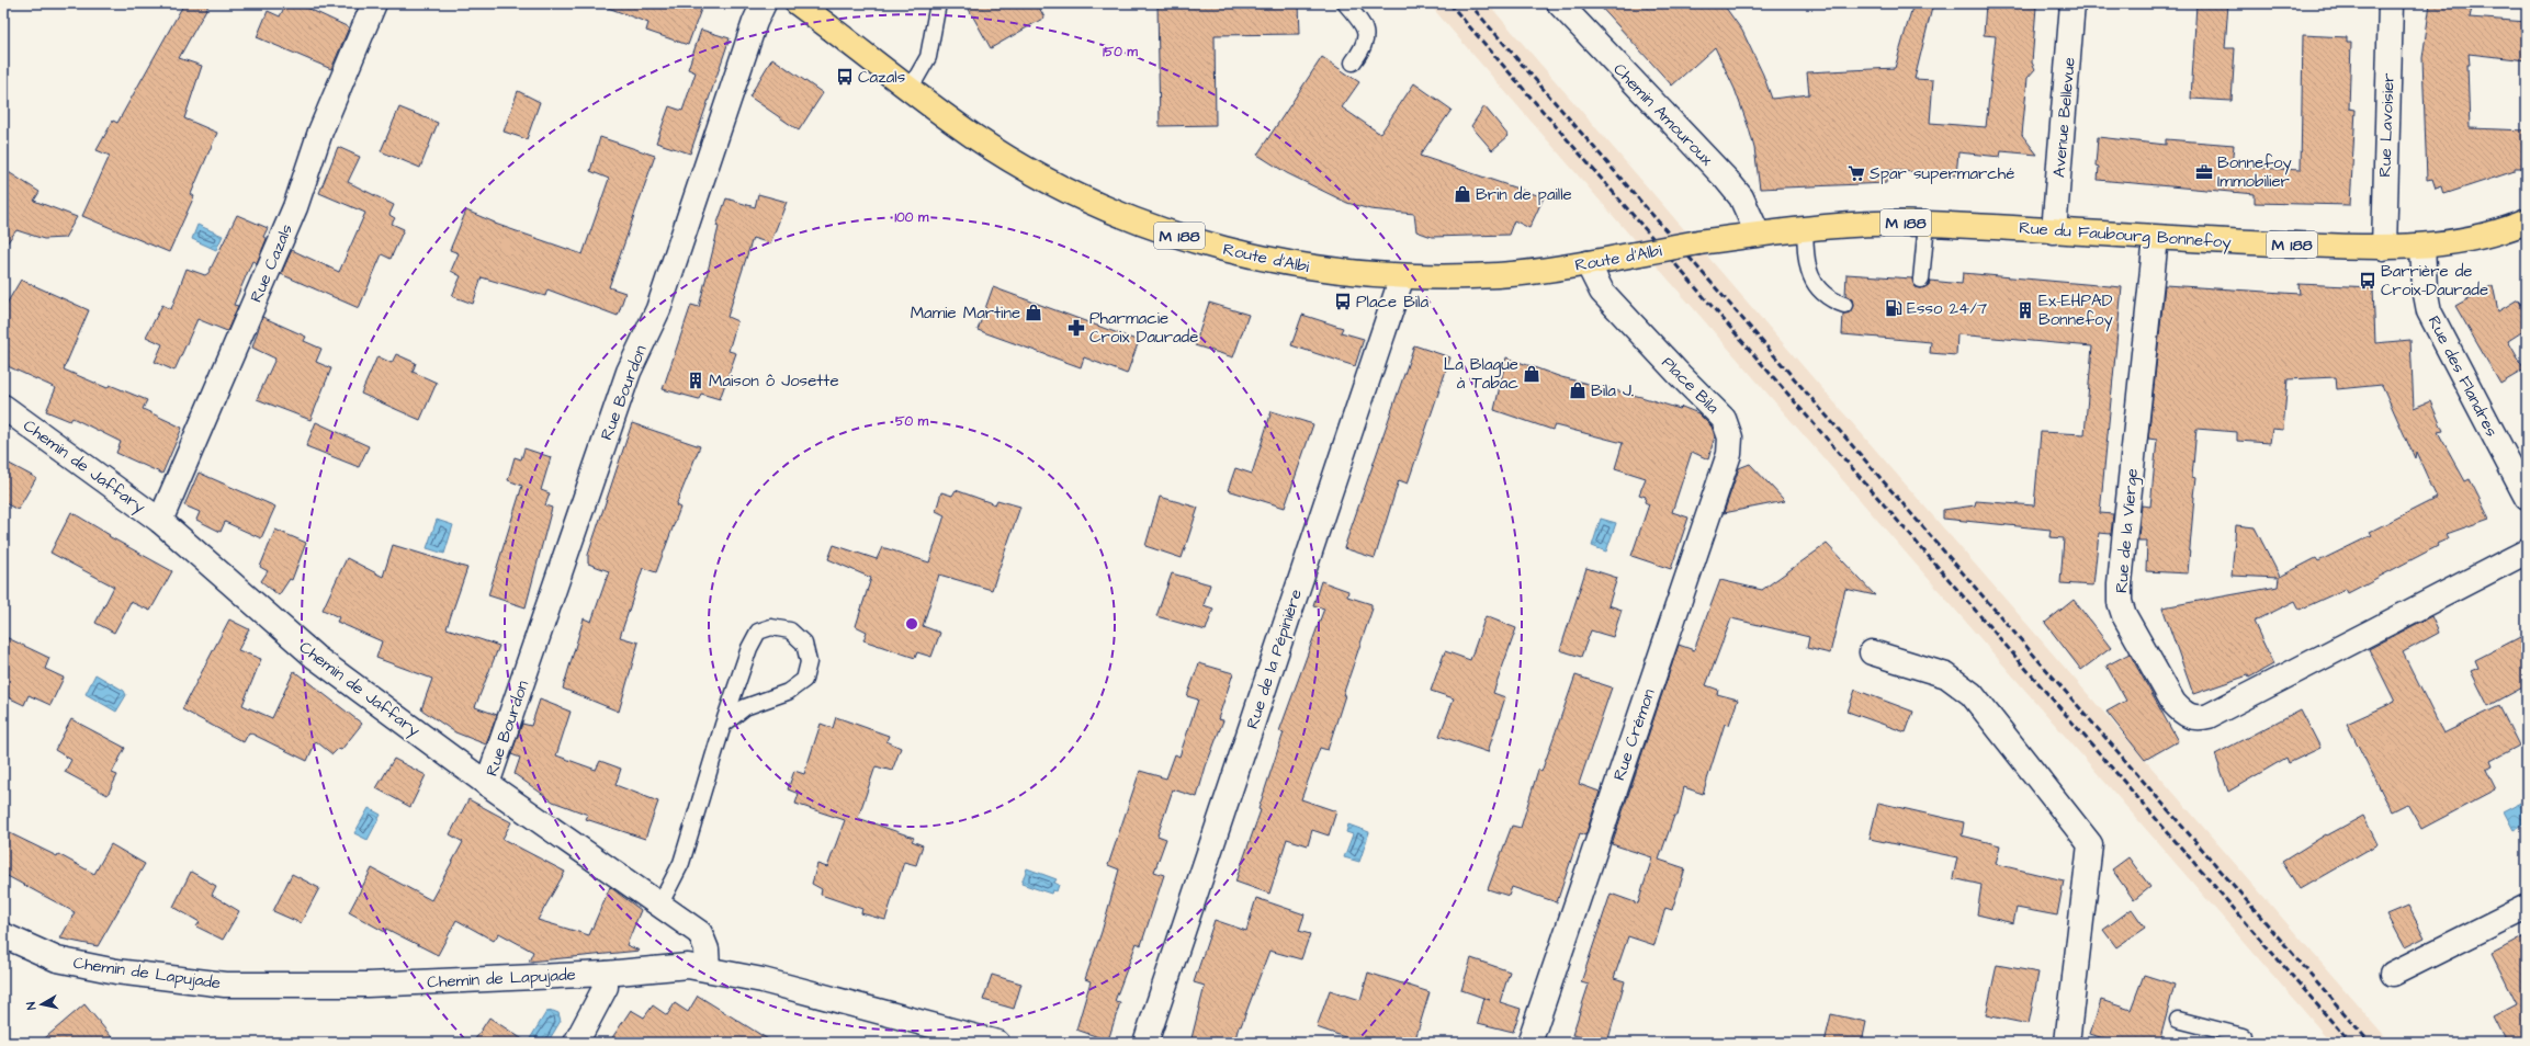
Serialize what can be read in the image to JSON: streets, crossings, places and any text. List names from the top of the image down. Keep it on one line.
{"streets":{"main road":["M 188","Rue du Faubourg Bonnefoy","Route d'Albi"],"street":["Chemin Amouroux","Avenue Bellevue","Rue Lavoisier","Rue Cazals","Rue des Flandres","Place Bila","Rue Bourdon","Chemin de Jaffary","Rue de la Vierge","Rue de la Pépinière","Rue Crémon","Chemin de Lapujade"]},"crossings":[["Chemin Amouroux","Rue du Faubourg Bonnefoy"],["Avenue Bellevue","Rue du Faubourg Bonnefoy"],["Rue Lavoisier","Rue du Faubourg Bonnefoy"],["Rue du Faubourg Bonnefoy","Route d'Albi"],["Rue du Faubourg Bonnefoy","Rue des Flandres"],["Rue du Faubourg Bonnefoy","Rue de la Vierge"],["Route d'Albi","Place Bila"],["Route d'Albi","Rue de la Pépinière"],["Rue Cazals","Chemin de Jaffary"],["Place Bila","Rue Crémon"],["Rue Bourdon","Chemin de Jaffary"],["Chemin de Jaffary","Chemin de Lapujade"]],"places":{"bus stop":["Cazals","Barrière de Croix-Daurade","Place Bila"],"office":["Bonnefoy Immobilier"],"supermarket":["Spar supermarché"],"shop":["Brin de paille","Mamie Martine","La Blague à Tabac","Bila J."],"fuel station":["Esso 24/7"],"building":["Ex-EHPAD Bonnefoy","Maison ô Josette"],"pharmacy":["Pharmacie Croix Daurade"]},"north":"left","rings":["150 m","100 m","50 m"]}
